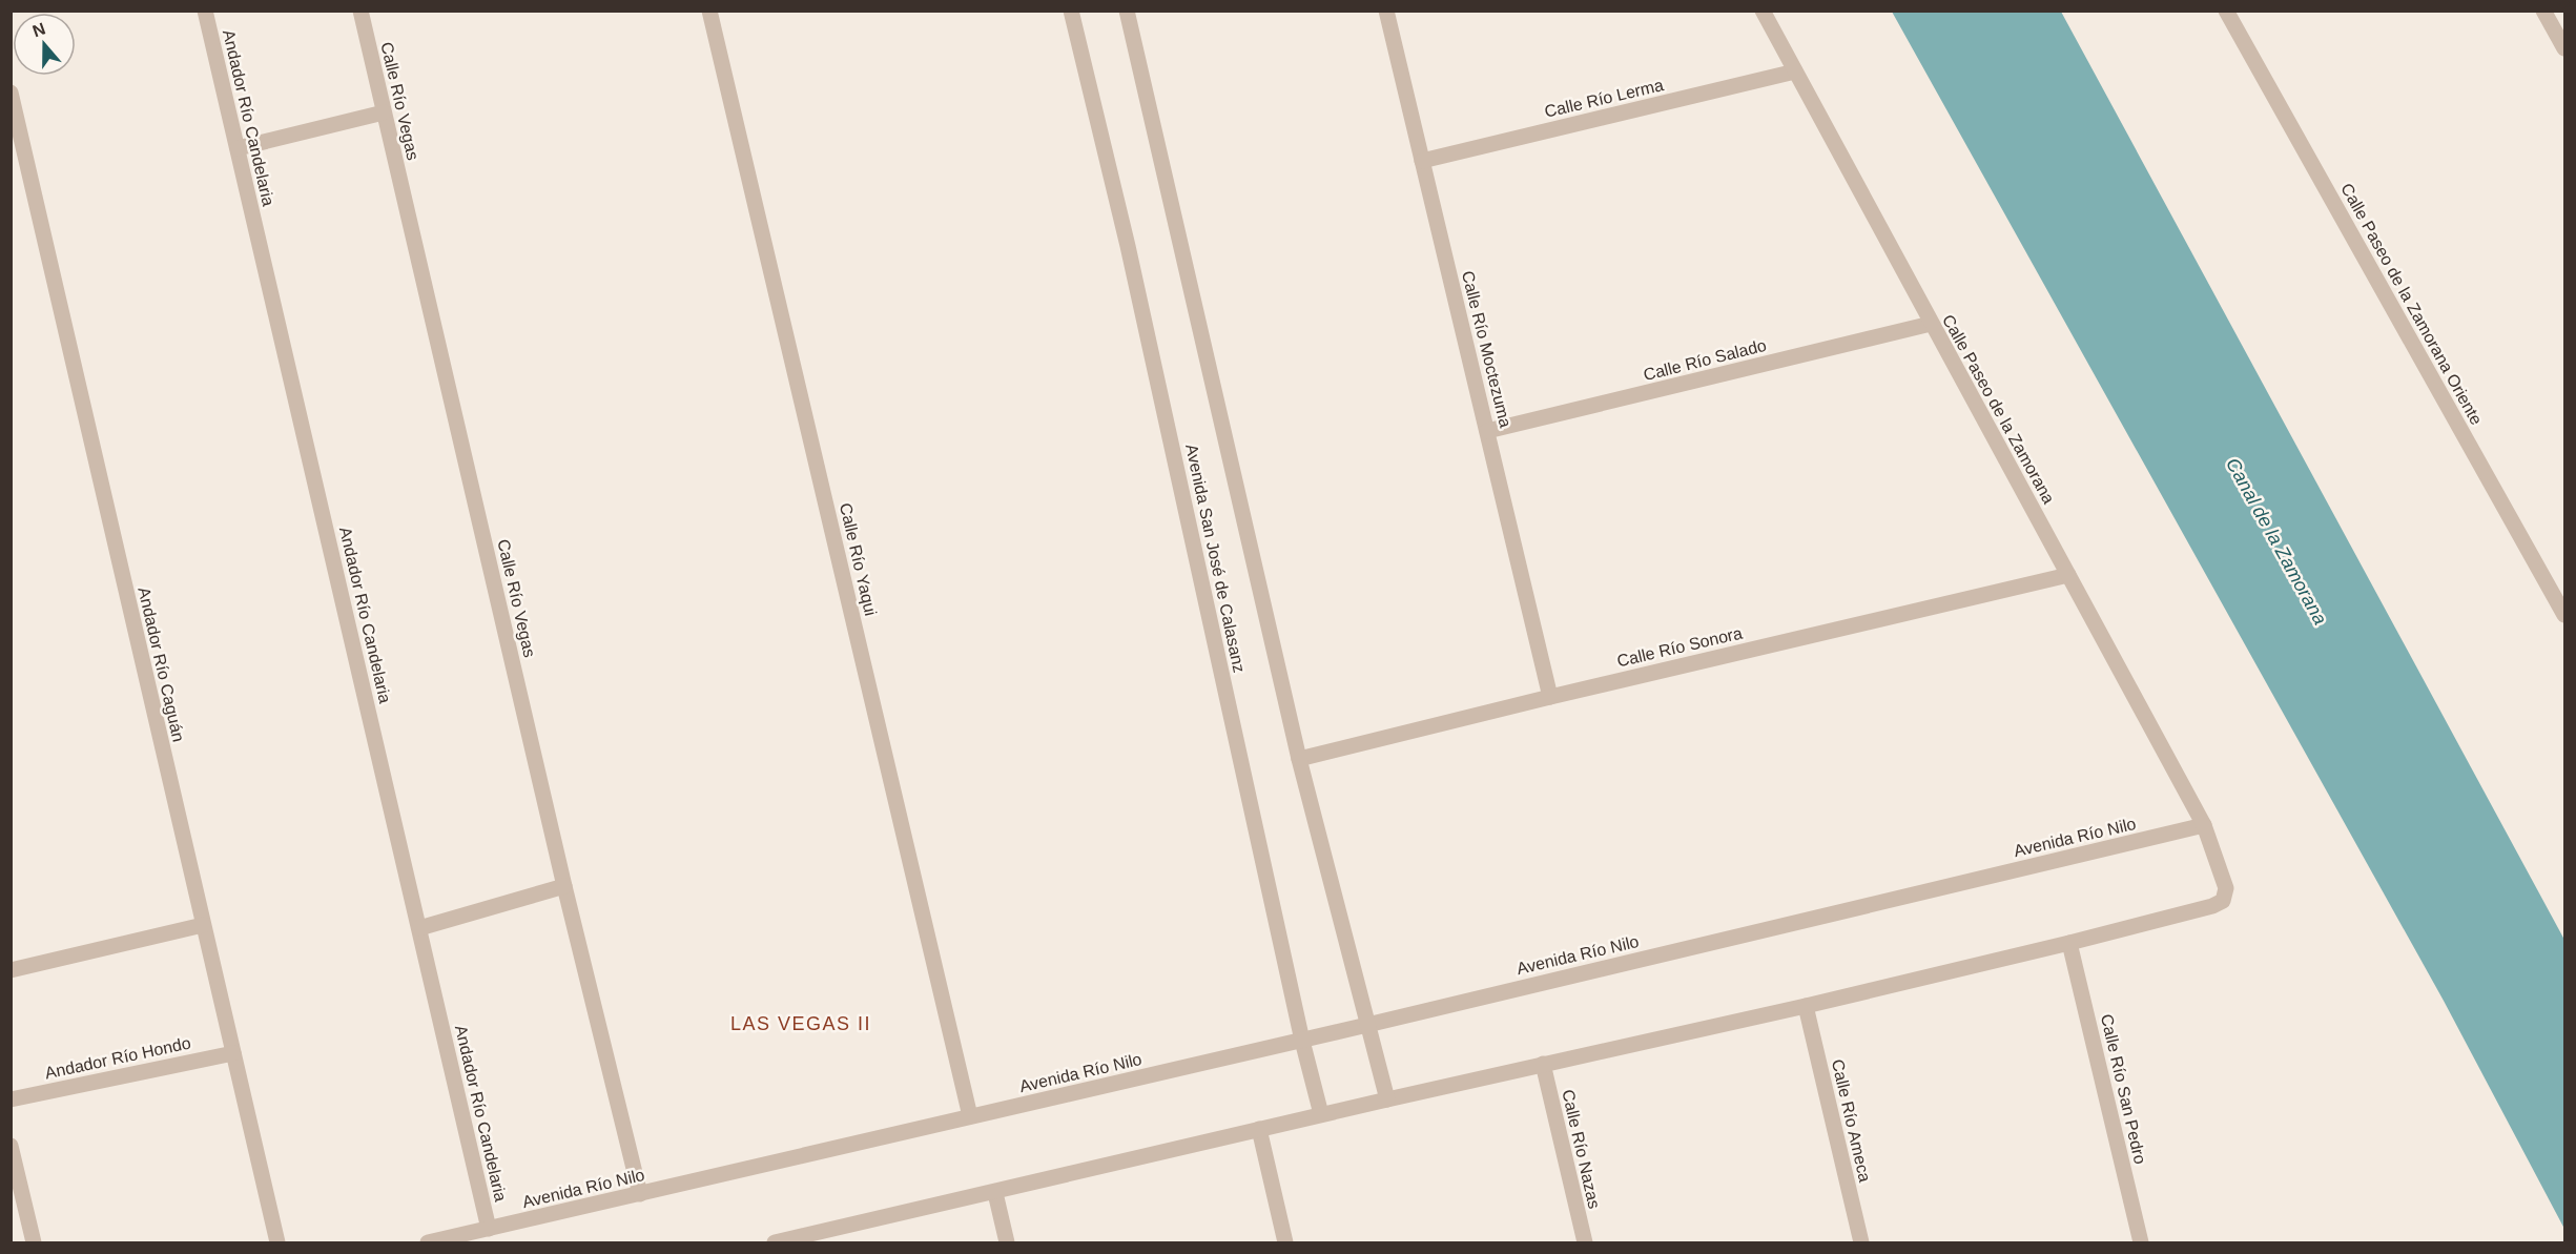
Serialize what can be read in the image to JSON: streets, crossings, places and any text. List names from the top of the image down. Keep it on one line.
{"streets":{"street":["Calle Río Lerma","Calle Río Vegas","Andador Río Candelaria","Calle Paseo de la Zamorana Oriente","Calle Río Moctezuma","Calle Río Salado","Calle Paseo de la Zamorana","Avenida San José de Calasanz","Calle Río Yaqui","Calle Río Sonora","Andador Río Caguán","Avenida Río Nilo","Andador Río Hondo","Calle Río San Pedro","Calle Río Ameca","Calle Río Nazas"]},"crossings":[["Calle Río Lerma","Calle Río Moctezuma"],["Calle Río Lerma","Calle Paseo de la Zamorana"],["Calle Río Vegas","Avenida Río Nilo"],["Andador Río Candelaria","Avenida Río Nilo"],["Calle Río Moctezuma","Calle Río Salado"],["Calle Río Moctezuma","Calle Río Sonora"],["Calle Río Salado","Calle Paseo de la Zamorana"],["Calle Paseo de la Zamorana","Calle Río Sonora"],["Calle Paseo de la Zamorana","Avenida Río Nilo"],["Avenida San José de Calasanz","Calle Río Sonora"],["Avenida San José de Calasanz","Avenida Río Nilo"],["Calle Río Yaqui","Avenida Río Nilo"],["Andador Río Caguán","Andador Río Hondo"]],"districts":["LAS VEGAS II"],"water":["Canal de la Zamorana"],"north":"top"}
